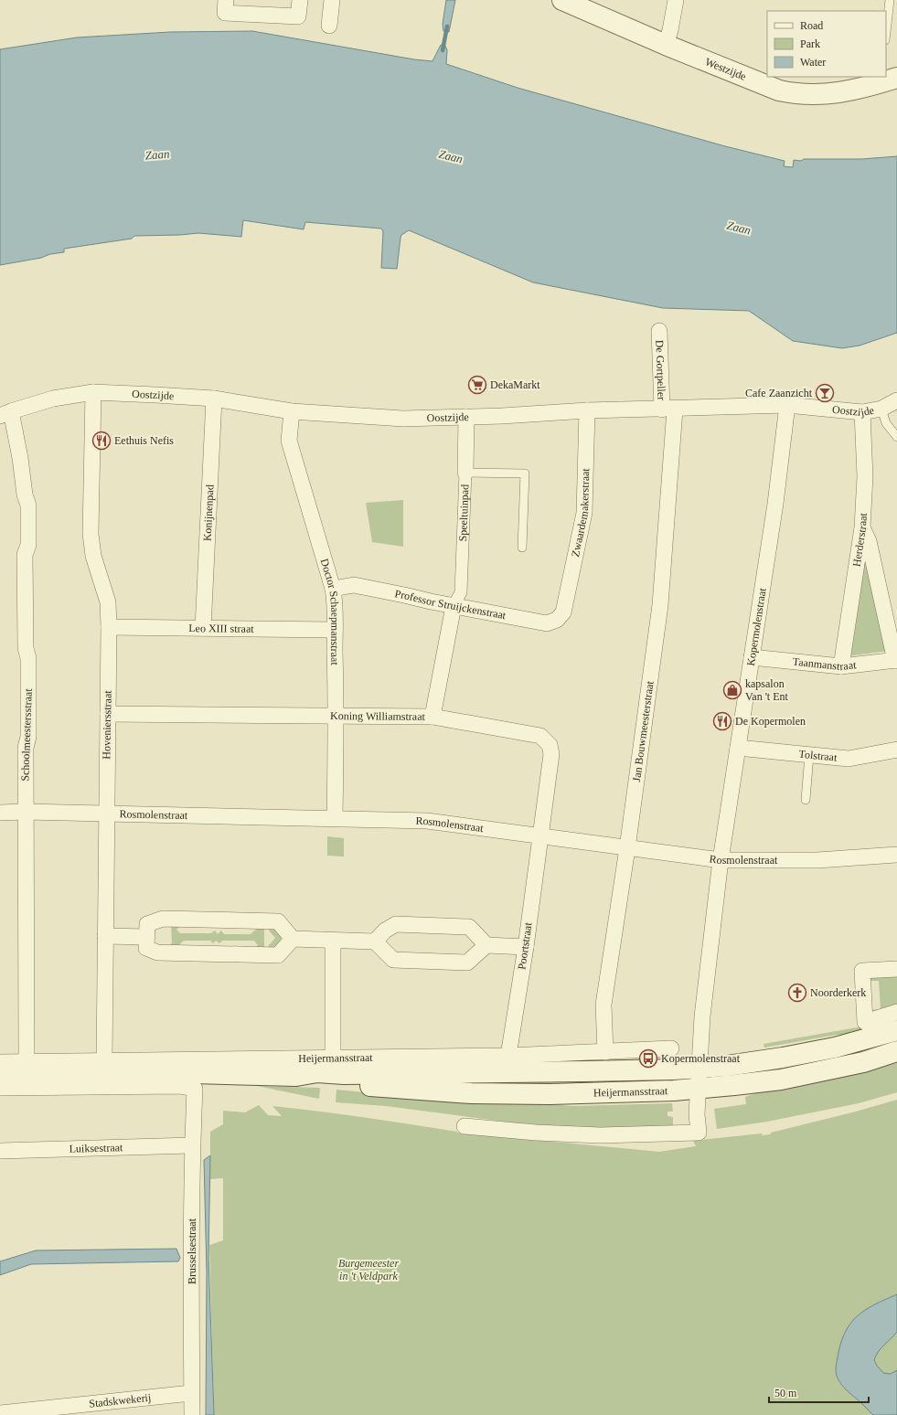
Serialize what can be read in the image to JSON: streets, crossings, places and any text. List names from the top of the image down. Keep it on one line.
{"streets":{"main road":["Westzijde","Heijermansstraat"],"street":["De Gortpeller","Oostzijde","Zwaardemakerstraat","Speeltuinpad","Konijnenpad","Herderstraat","Professor Struijckenstraat","Doctor Schaepmanstraat","Kopermolenstraat","Leo XIII straat","Taanmanstraat","Koning Williamstraat","Hoveniersstraat","Jan Bouwmeesterstraat","Schoolmeestersstraat","Tolstraat","Rosmolenstraat","Poortstraat","Luiksestraat","Brusselsestraat","Stadskwekerij"]},"crossings":[["De Gortpeller","Oostzijde"],["De Gortpeller","Jan Bouwmeesterstraat"],["Oostzijde","Zwaardemakerstraat"],["Oostzijde","Speeltuinpad"],["Oostzijde","Konijnenpad"],["Oostzijde","Herderstraat"],["Oostzijde","Doctor Schaepmanstraat"],["Oostzijde","Kopermolenstraat"],["Oostzijde","Hoveniersstraat"],["Oostzijde","Jan Bouwmeesterstraat"],["Oostzijde","Schoolmeestersstraat"],["Zwaardemakerstraat","Professor Struijckenstraat"],["Speeltuinpad","Professor Struijckenstraat"],["Konijnenpad","Leo XIII straat"],["Herderstraat","Taanmanstraat"],["Professor Struijckenstraat","Doctor Schaepmanstraat"],["Doctor Schaepmanstraat","Leo XIII straat"],["Doctor Schaepmanstraat","Koning Williamstraat"],["Doctor Schaepmanstraat","Rosmolenstraat"],["Kopermolenstraat","Taanmanstraat"],["Kopermolenstraat","Tolstraat"],["Kopermolenstraat","Rosmolenstraat"],["Kopermolenstraat","Heijermansstraat"],["Leo XIII straat","Hoveniersstraat"],["Koning Williamstraat","Hoveniersstraat"],["Koning Williamstraat","Rosmolenstraat"],["Koning Williamstraat","Poortstraat"],["Hoveniersstraat","Rosmolenstraat"],["Hoveniersstraat","Heijermansstraat"],["Jan Bouwmeesterstraat","Rosmolenstraat"],["Jan Bouwmeesterstraat","Heijermansstraat"],["Schoolmeestersstraat","Rosmolenstraat"],["Schoolmeestersstraat","Heijermansstraat"],["Rosmolenstraat","Poortstraat"],["Poortstraat","Heijermansstraat"],["Luiksestraat","Brusselsestraat"],["Brusselsestraat","Stadskwekerij"]],"water":["Zaan"],"parks":["Burgemeester in 't Veldpark"],"places":{"supermarket":["DekaMarkt"],"bar":["Cafe Zaanzicht"],"restaurant":["Eethuis Nefis","De Kopermolen"],"shop":["kapsalon Van 't Ent"],"church":["Noorderkerk"],"bus stop":["Kopermolenstraat"]},"legend":["Road","Park","Water"],"scale_bar":"50 m"}
